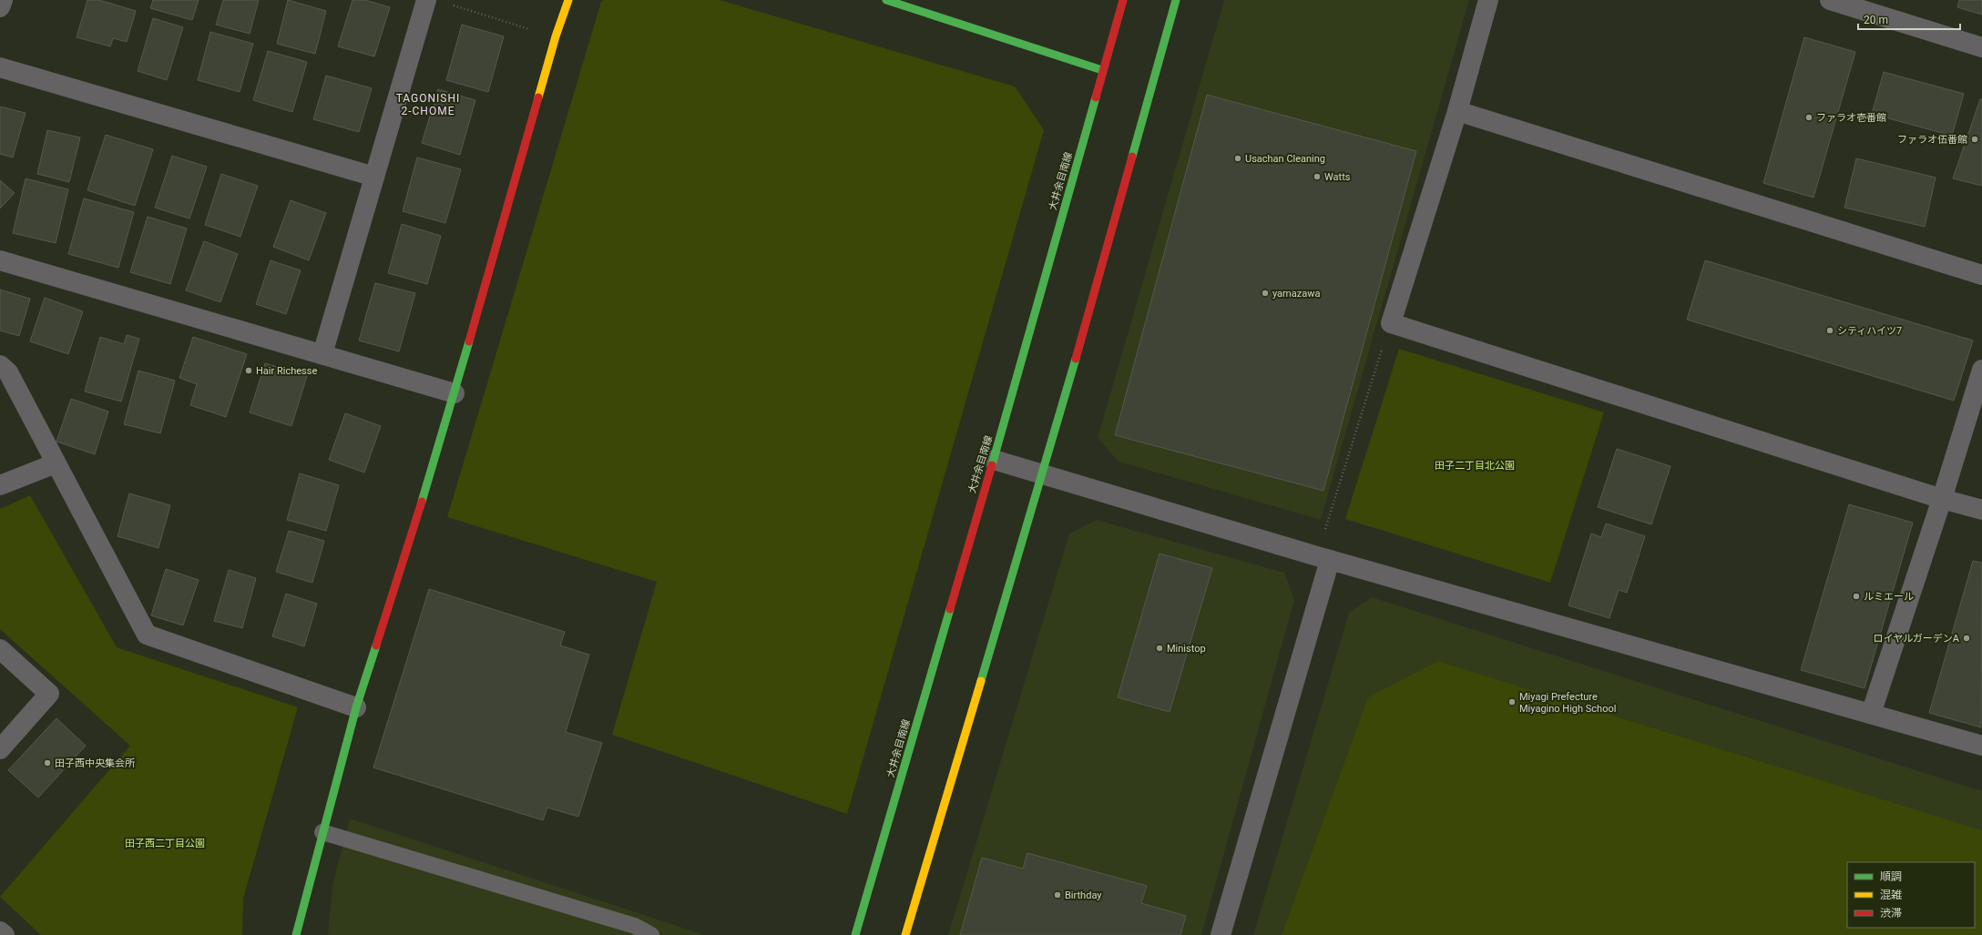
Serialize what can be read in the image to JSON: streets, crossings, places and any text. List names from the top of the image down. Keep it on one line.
{"streets":{"street":["大井余目南線"]},"districts":["TAGONISHI 2-CHOME"],"parks":["田子二丁目北公園","田子西二丁目公園"],"places":["ファラオ壱番館","ファラオ伍番館","Usachan Cleaning","Watts","yamazawa","シティハイツ7","Hair Richesse","ルミエール","ロイヤルガーデンA","Ministop","Miyagi Prefecture Miyagino High School","田子西中央集会所","Birthday"],"legend":["順調","混雑","渋滞"],"scale_bar":"20 m"}
